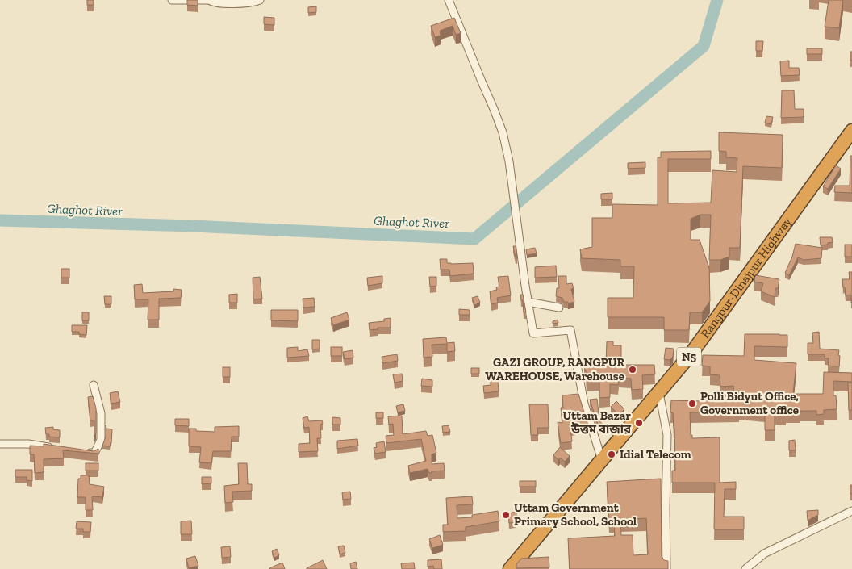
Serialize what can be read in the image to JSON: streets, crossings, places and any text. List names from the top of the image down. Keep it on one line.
{"streets":{"highway":["Rangpur-Dinajpur Highway","N5"]},"water":["Ghaghot River"],"places":["GAZI GROUP, RANGPUR WAREHOUSE, Warehouse","Polli Bidyut Office, Government office","Uttam Bazar উত্তম বাজার","Idial Telecom","Uttam Government Primary School, School"]}
